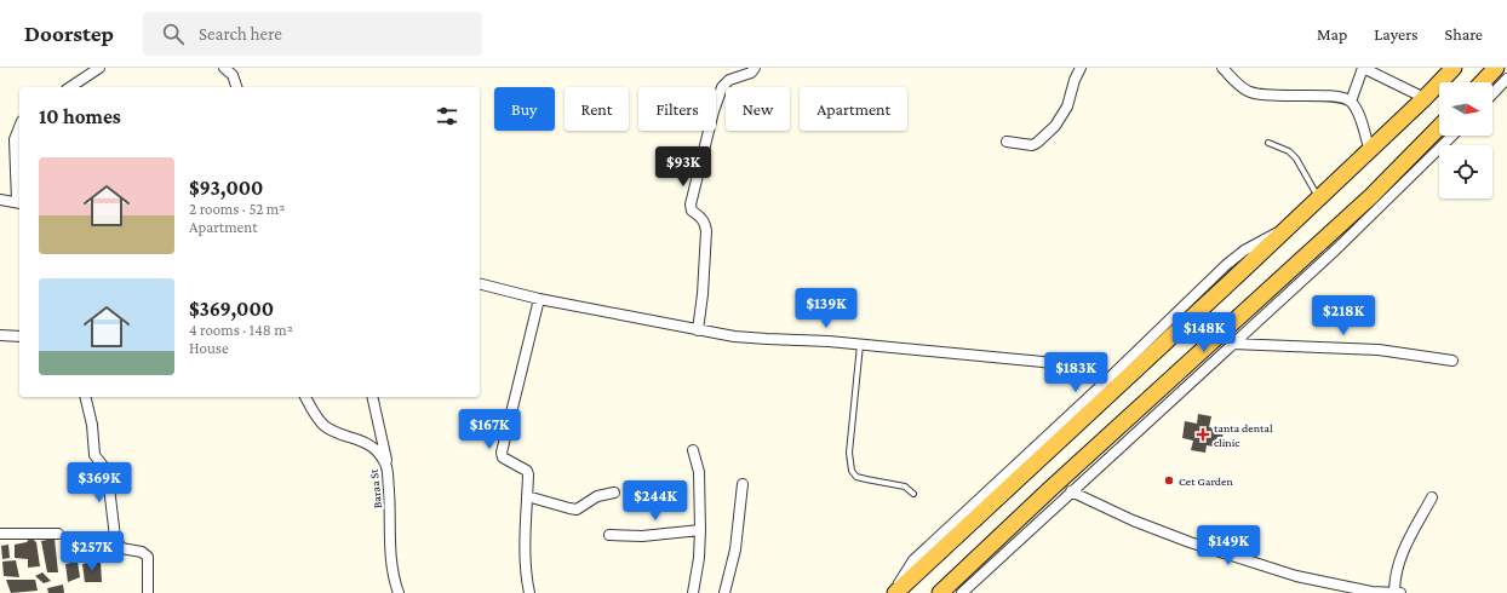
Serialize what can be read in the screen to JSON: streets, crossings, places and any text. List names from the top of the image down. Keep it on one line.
{"streets":{"street":["Baraa St"]},"places":{"health":["tanta dental clinic"],"other":["Cet Garden"]},"north":"right","page":{"header":"Doorstep","search":"Search here","nav":["Map","Layers","Share"],"chip":["Buy","Rent","Filters","New","Apartment"],"heading":"10 homes","list":[{"name":"$93,000","note":"2 rooms · 52 m² · Apartment"},{"name":"$369,000","note":"4 rooms · 148 m² · House"}],"price":["$93K","$139K","$218K","$148K","$183K","$167K","$369K","$244K","$149K","$257K"]}}
